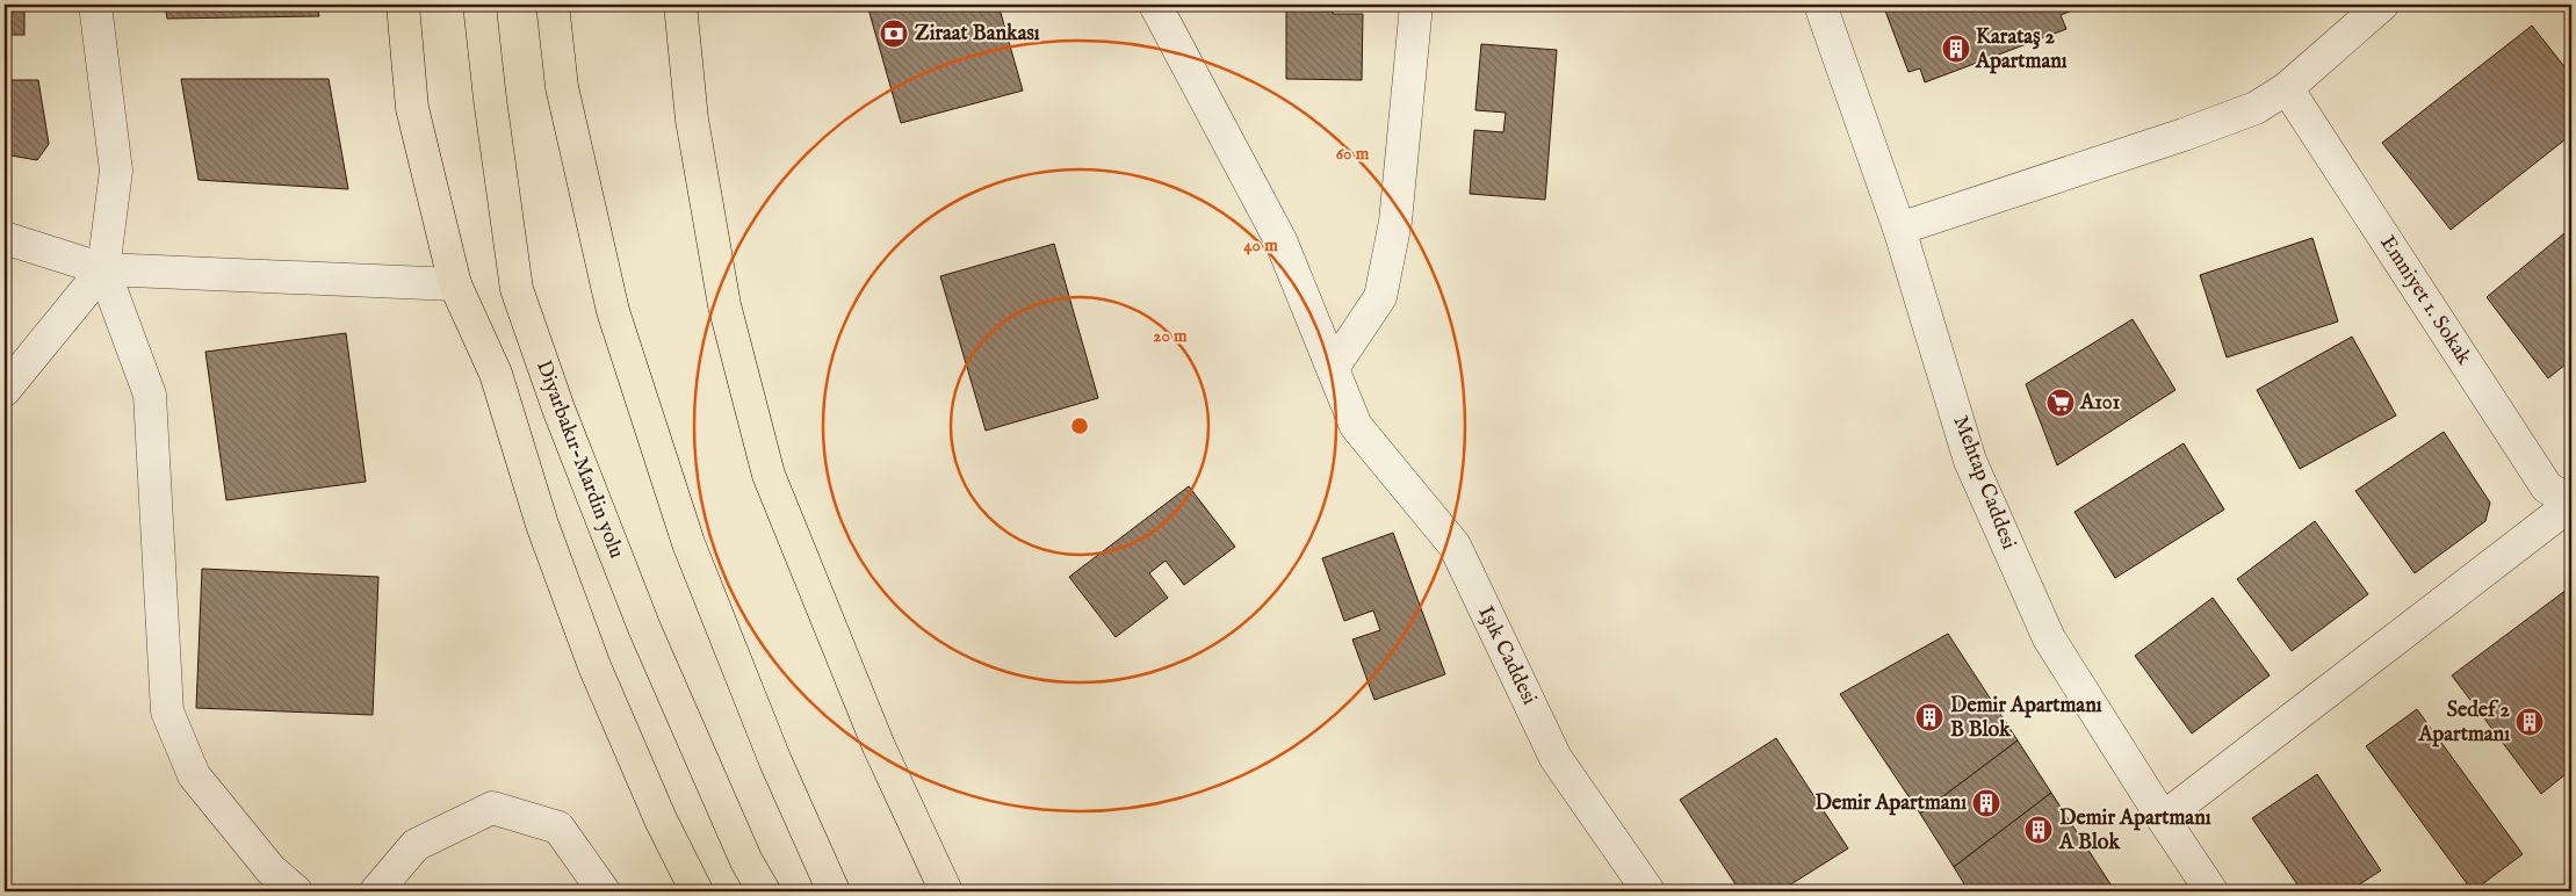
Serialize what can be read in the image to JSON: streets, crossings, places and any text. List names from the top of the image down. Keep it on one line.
{"streets":{"highway":["Diyarbakır-Mardin yolu"],"street":["Emniyet 1. Sokak","Mehtap Caddesi","Işık Caddesi"]},"places":{"bank":["Ziraat Bankası"],"building":["Karataş 2 Apartmanı","Demir Apartmanı B Blok","Sedef 2 Apartmanı","Demir Apartmanı","Demir Apartmanı A Blok"],"supermarket":["A101"]},"rings":["60 m","40 m","20 m"]}
